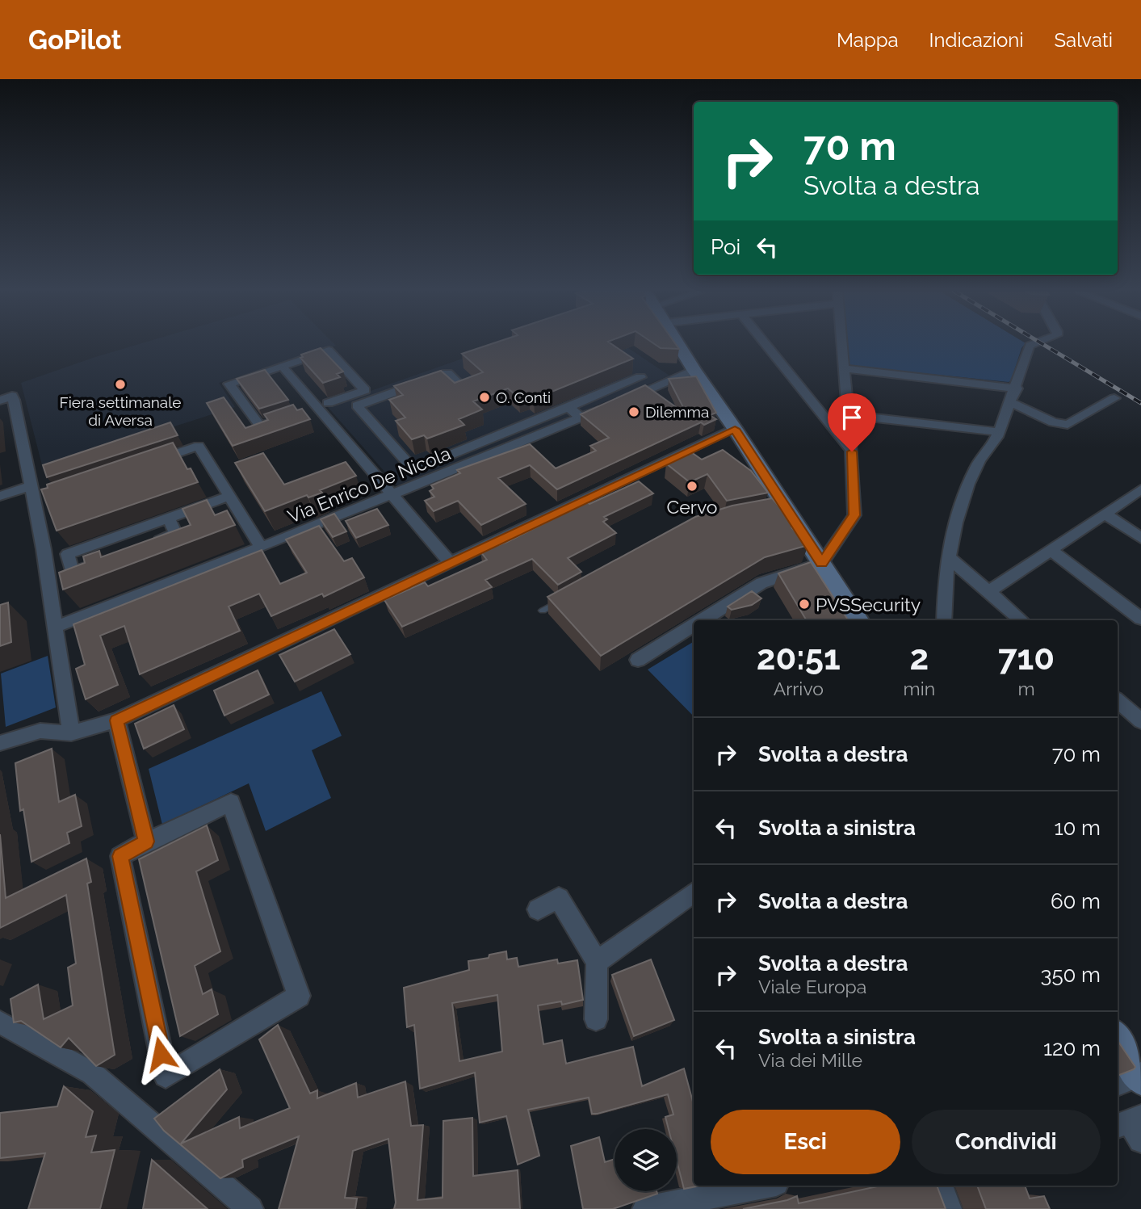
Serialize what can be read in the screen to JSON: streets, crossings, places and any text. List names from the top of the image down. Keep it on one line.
{"streets":{"street":["Via Enrico De Nicola"]},"places":["Fiera settimanale di Aversa","O. Conti","Dilemma","Cervo","PVSSecurity"],"page":{"header":"GoPilot","nav":["Mappa","Indicazioni","Salvati"],"turn":["70 m","Svolta a destra"],"then":"Poi","eta":["20:51","Arrivo","2","min","710","m"],"list":[{"name":"Svolta a destra","value":"70 m"},{"name":"Svolta a sinistra","value":"10 m"},{"name":"Svolta a destra","value":"60 m"},{"name":"Svolta a destra","note":"Viale Europa","value":"350 m"},{"name":"Svolta a sinistra","note":"Via dei Mille","value":"120 m"}],"buttons":["Esci","Condividi"]}}
